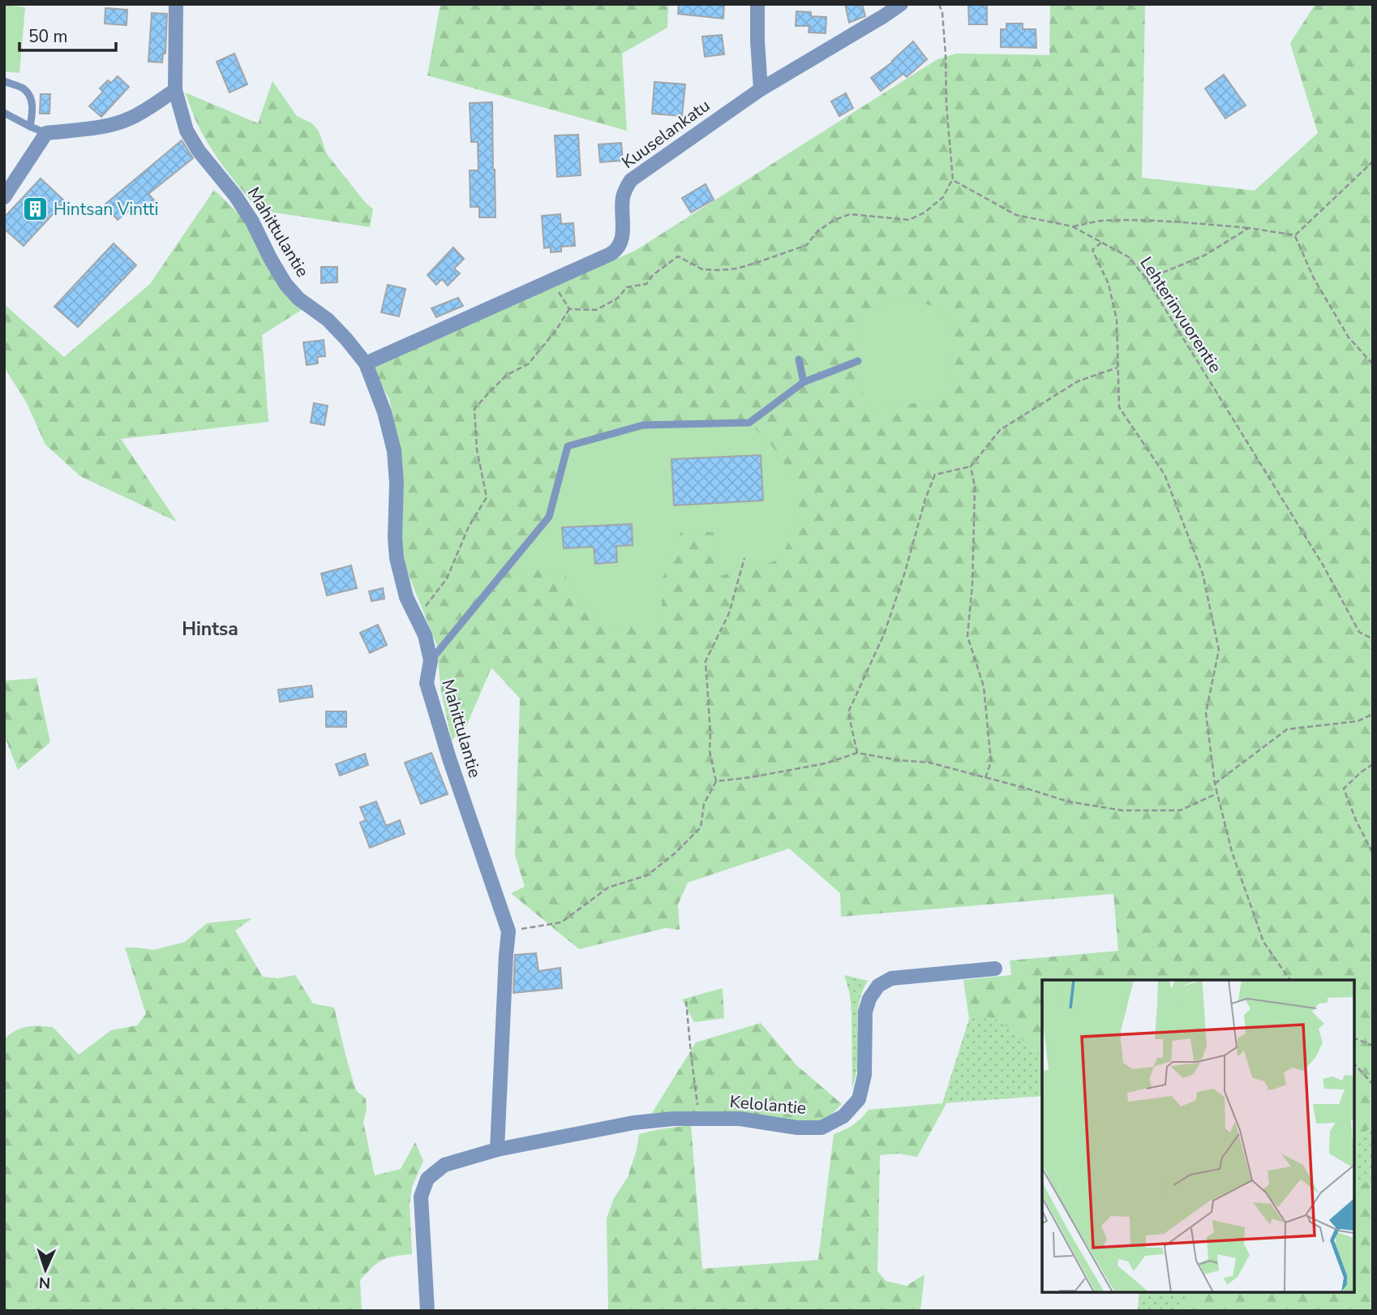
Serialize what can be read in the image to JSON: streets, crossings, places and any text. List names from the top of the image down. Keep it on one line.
{"streets":{"street":["Kuuselankatu","Mahittulantie","Kelolantie"],"path":["Lehterinvuorentie"]},"crossings":[["Kuuselankatu","Mahittulantie"],["Mahittulantie","Kelolantie"]],"districts":["Hintsa"],"places":{"building":["Hintsan Vintti"]},"scale_bar":"50 m","north":"bottom"}
